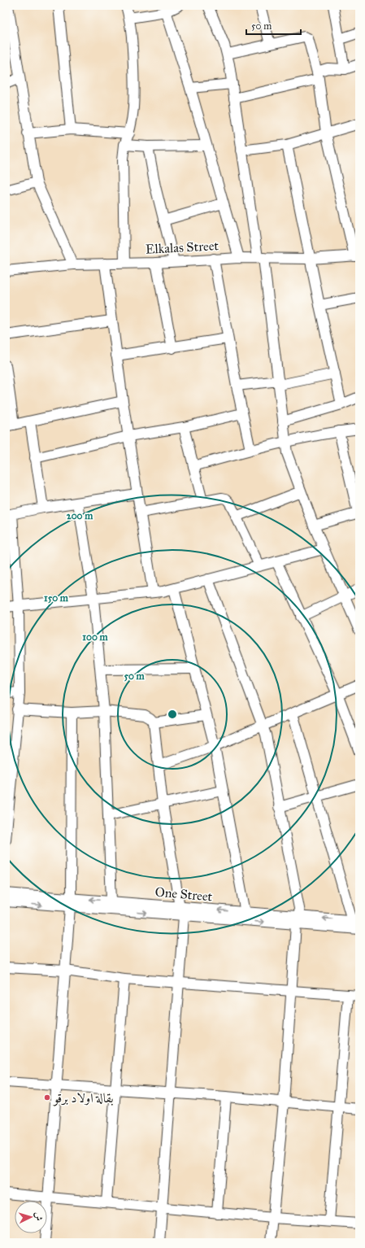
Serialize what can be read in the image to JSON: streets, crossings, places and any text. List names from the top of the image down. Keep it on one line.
{"streets":{"street":["Elkalas Street","One Street"]},"places":["بقالة اولاد برقو"],"scale_bar":"50 m","north":"right","rings":["200 m","150 m","100 m","50 m"]}
